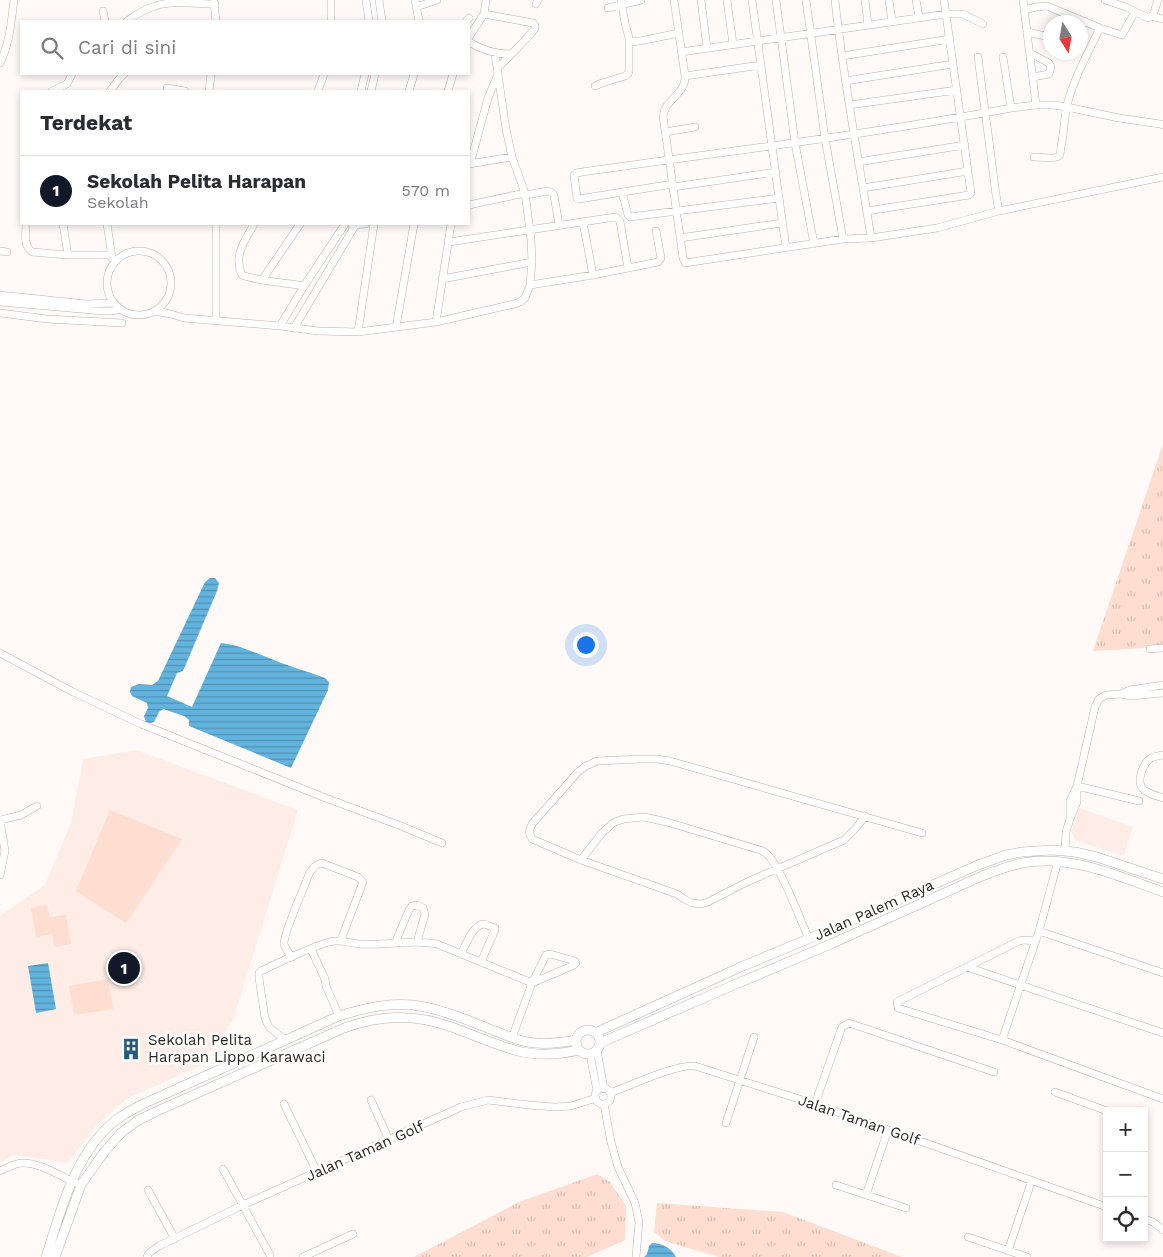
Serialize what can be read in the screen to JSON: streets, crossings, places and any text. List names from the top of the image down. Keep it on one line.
{"streets":{"street":["Jalan Palem Raya","Jalan Taman Golf"]},"places":{"building":["Sekolah Pelita Harapan Lippo Karawaci"]},"north":"bottom","page":{"search":"Cari di sini","heading":"Terdekat","list":[{"mark":"1","name":"Sekolah Pelita Harapan","note":"Sekolah","value":"570 m"}],"pins":"1","map_buttons":["+","−"]}}
